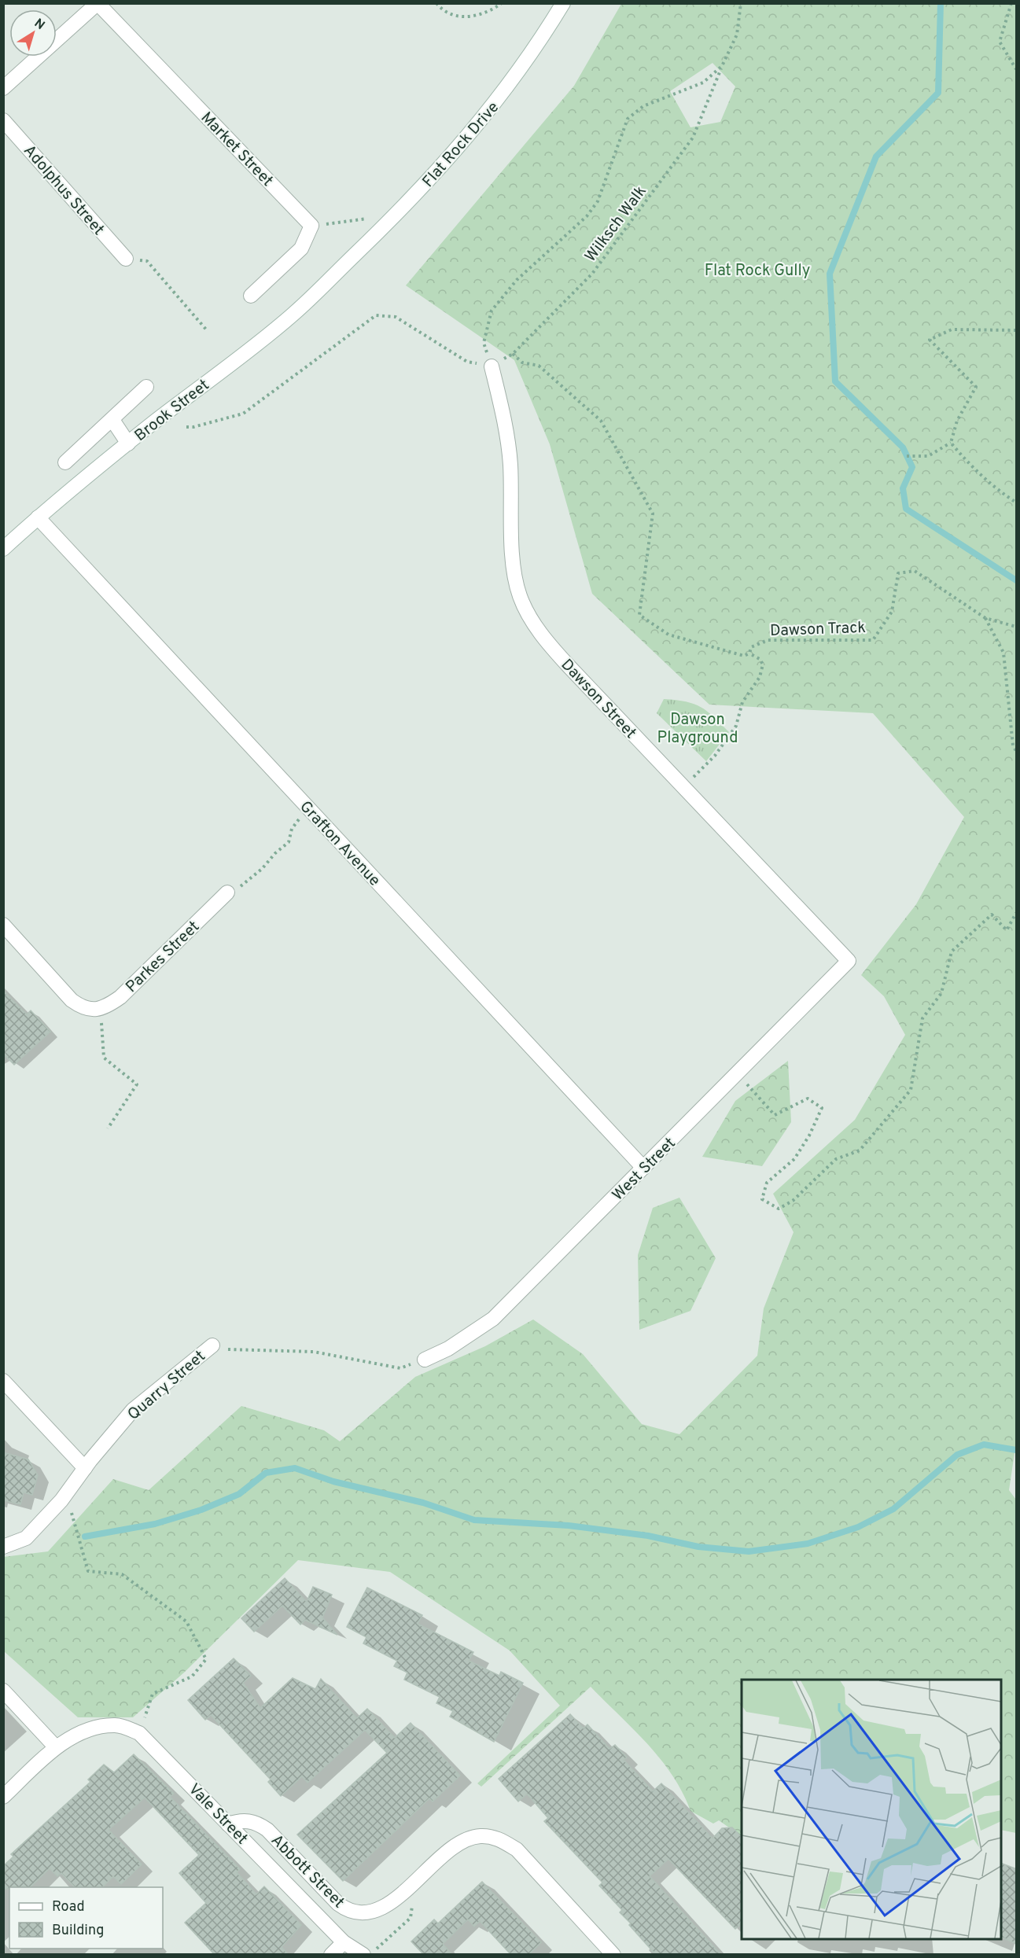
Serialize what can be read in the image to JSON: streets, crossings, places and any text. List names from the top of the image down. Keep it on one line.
{"streets":{"street":["Flat Rock Drive","Market Street","Adolphus Street","Brook Street","Dawson Street","Grafton Avenue","Parkes Street","West Street","Quarry Street","Vale Street","Abbott Street"],"path":["Wilksch Walk","Dawson Track"]},"crossings":[["Flat Rock Drive","Brook Street"],["Wilksch Walk","Dawson Street"],["Brook Street","Grafton Avenue"],["Dawson Street","West Street"],["Grafton Avenue","West Street"],["Vale Street","Abbott Street"]],"parks":["Flat Rock Gully","Dawson Playground"],"legend":["Road","Building"],"north":"top right"}
